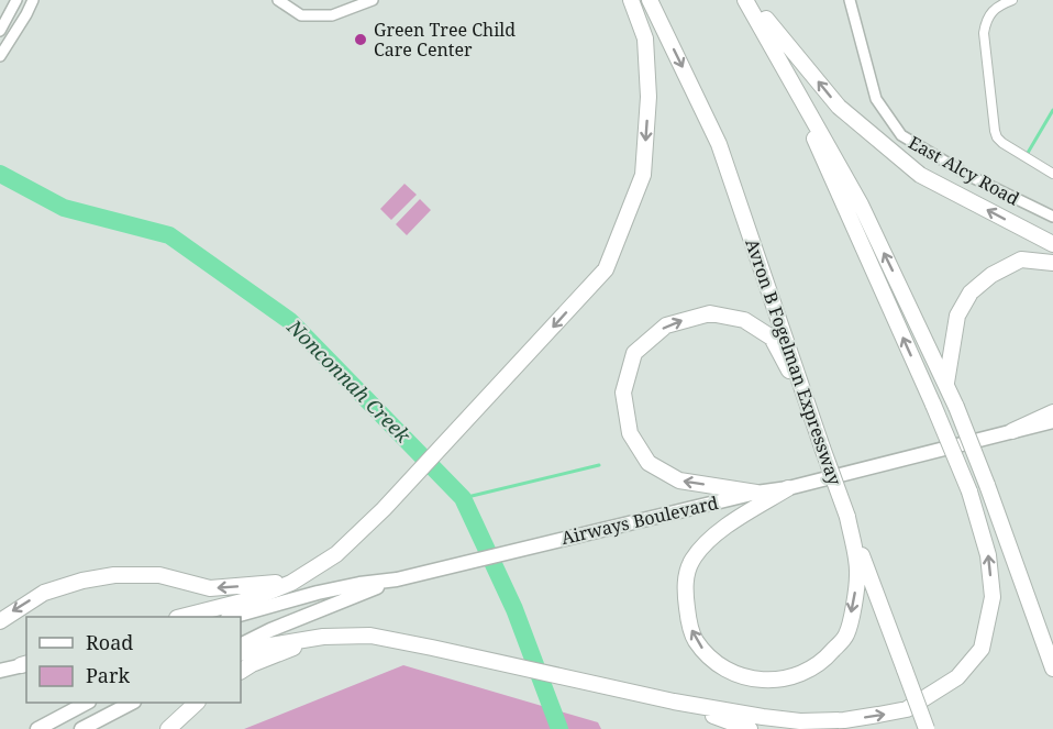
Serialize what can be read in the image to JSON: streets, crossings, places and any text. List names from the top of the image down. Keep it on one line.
{"streets":{"highway":["Avron B Fogelman Expressway"],"main road":["Airways Boulevard"],"street":["East Alcy Road"]},"water":["Nonconnah Creek"],"places":["Green Tree Child Care Center"],"legend":["Road","Park"]}
